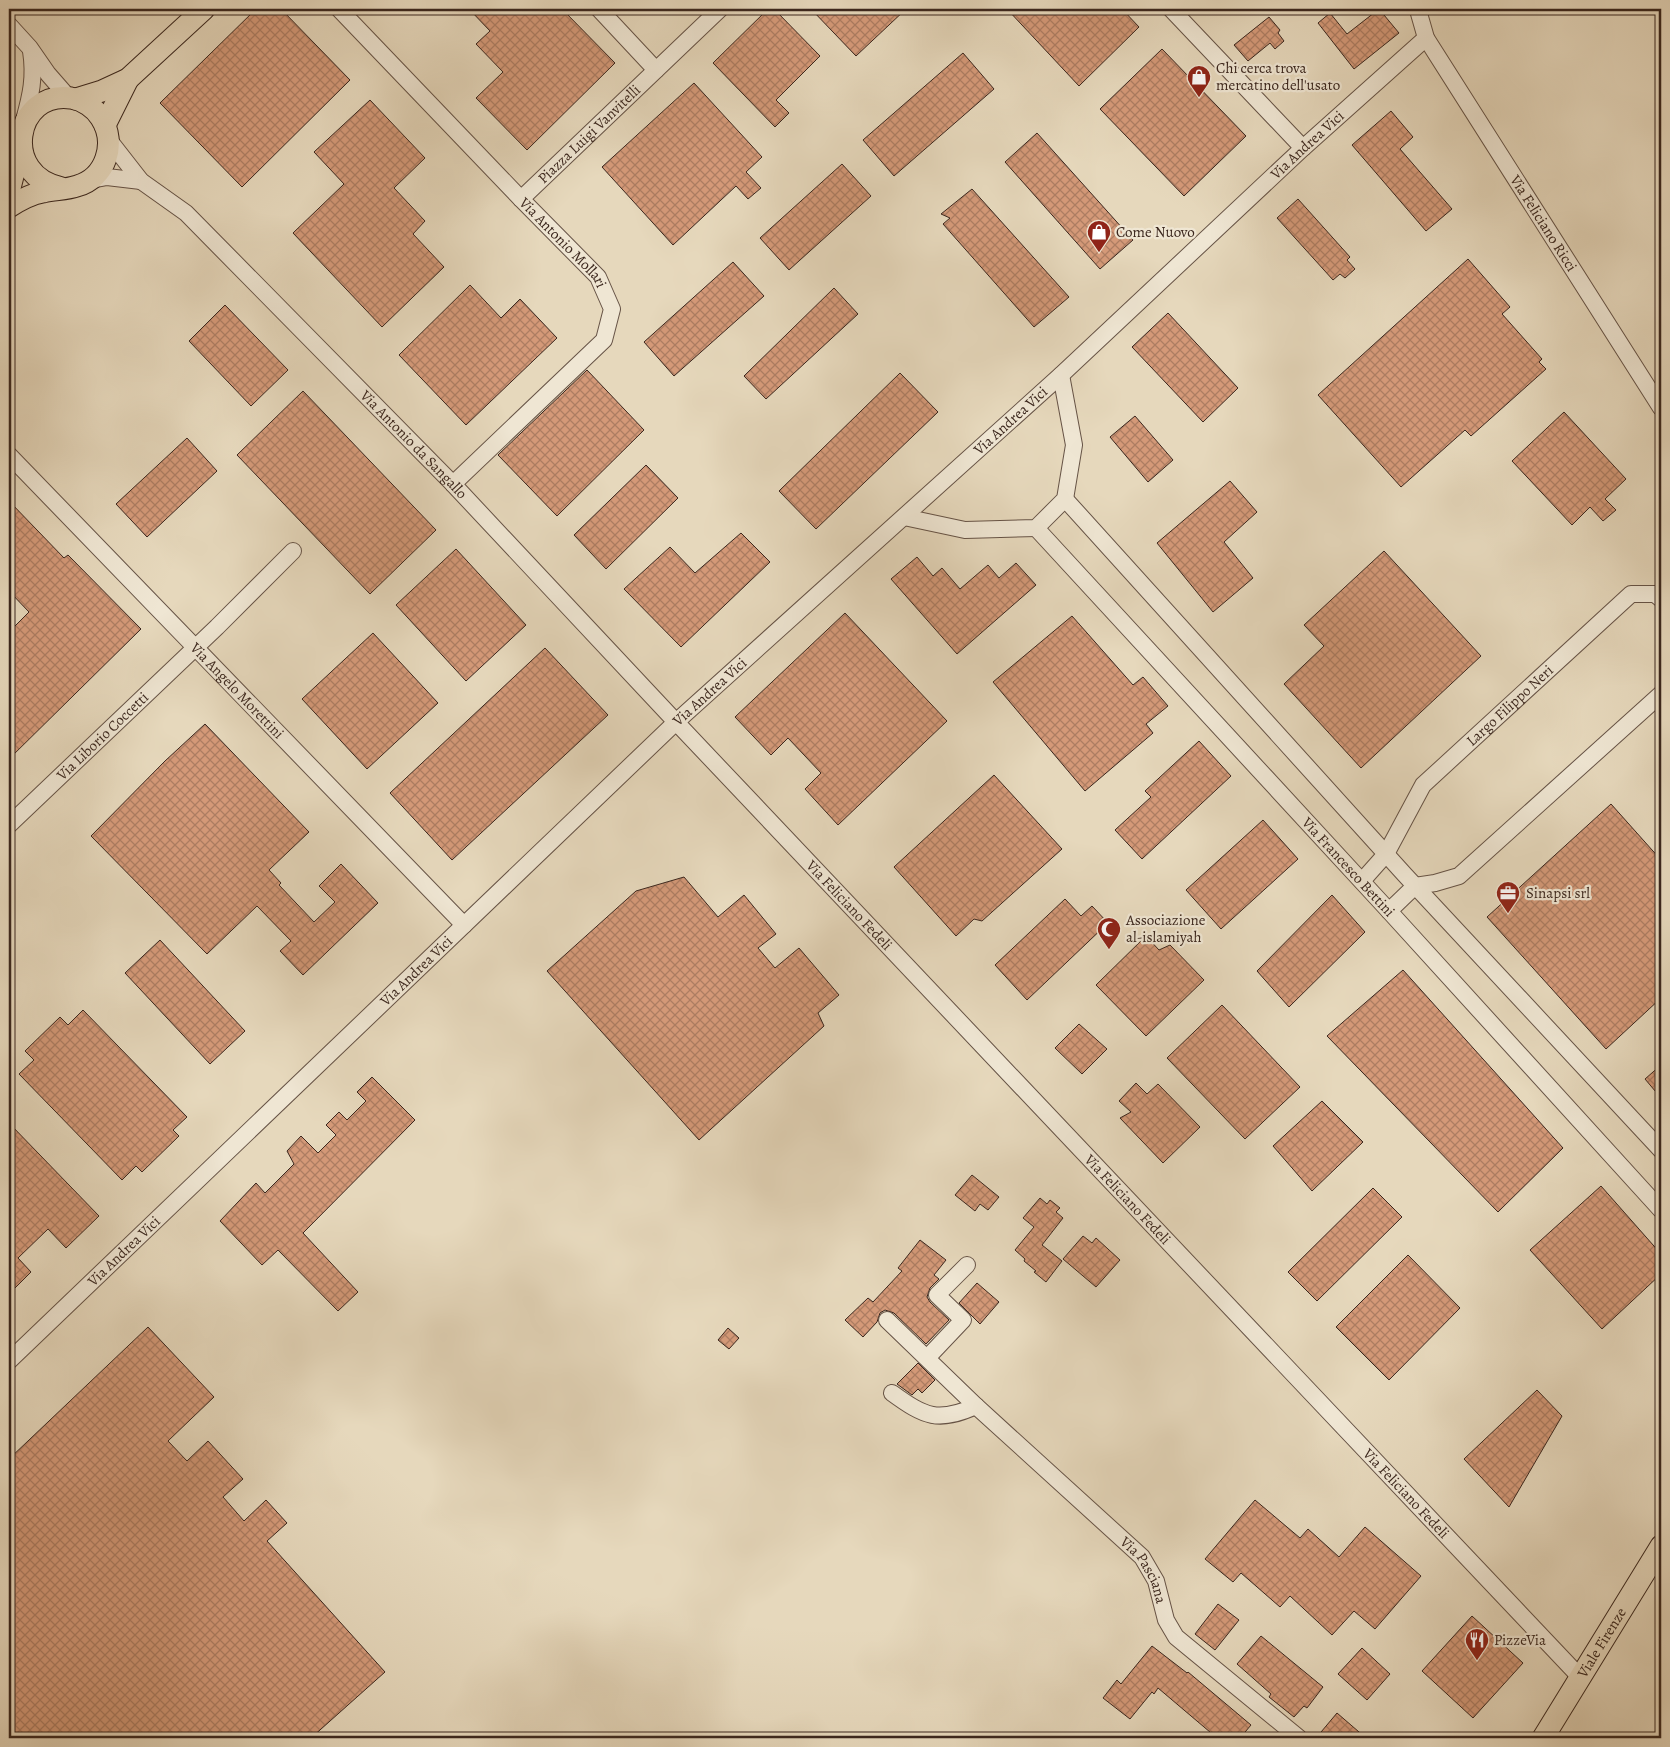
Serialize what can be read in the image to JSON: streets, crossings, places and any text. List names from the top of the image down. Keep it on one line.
{"streets":{"main road":["Via Antonio da Sangallo","Viale Firenze"],"street":["Piazza Luigi Vanvitelli","Via Andrea Vici","Via Feliciano Ricci","Via Antonio Mollari","Via Angelo Morettini","Largo Filippo Neri","Via Liborio Coccetti","Via Francesco Bettini","Via Feliciano Fedeli","Via Pasciana"]},"crossings":[["Piazza Luigi Vanvitelli","Via Antonio Mollari"],["Via Andrea Vici","Via Feliciano Ricci"],["Via Andrea Vici","Via Antonio da Sangallo"],["Via Andrea Vici","Via Angelo Morettini"],["Via Andrea Vici","Via Feliciano Fedeli"],["Via Antonio Mollari","Via Antonio da Sangallo"],["Via Antonio da Sangallo","Via Feliciano Fedeli"],["Via Angelo Morettini","Via Liborio Coccetti"],["Largo Filippo Neri","Via Francesco Bettini"],["Via Feliciano Fedeli","Viale Firenze"]],"places":{"shop":["Chi cerca trova mercatino dell'usato","Come Nuovo"],"office":["Sinapsi srl"],"mosque":["Associazione al-islamiyah"],"restaurant":["PizzeVia"]}}
